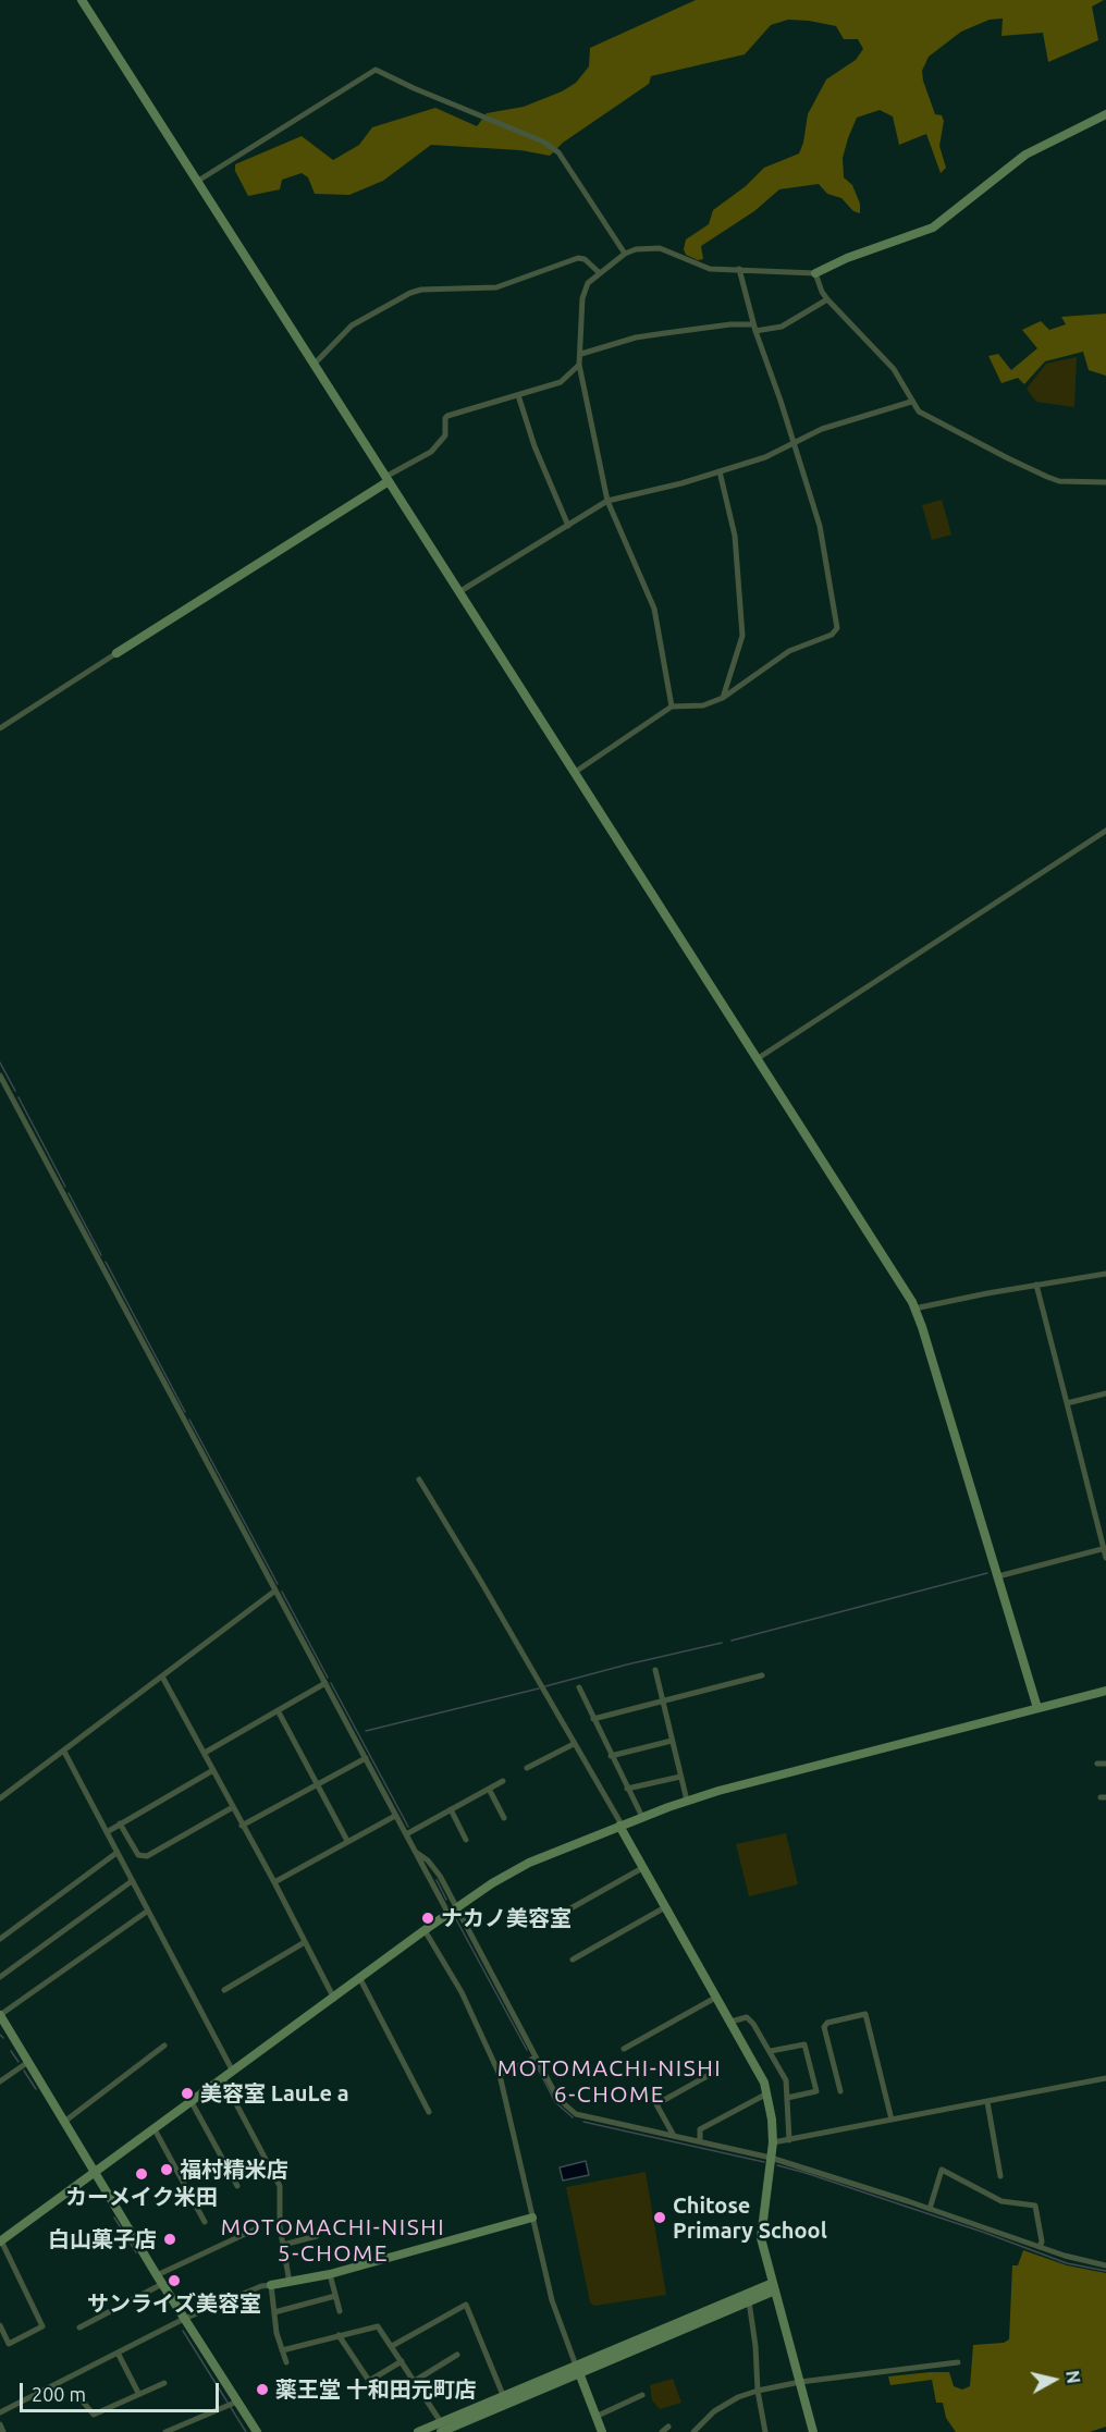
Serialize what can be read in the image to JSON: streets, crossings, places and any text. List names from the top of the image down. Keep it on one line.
{"districts":["MOTOMACHI-NISHI 6-CHOME","MOTOMACHI-NISHI 5-CHOME"],"places":["ナカノ美容室","美容室 LauLe a","福村精米店","カーメイク米田","Chitose Primary School","白山菓子店","サンライズ美容室","薬王堂 十和田元町店"],"scale_bar":"200 m","north":"right"}
